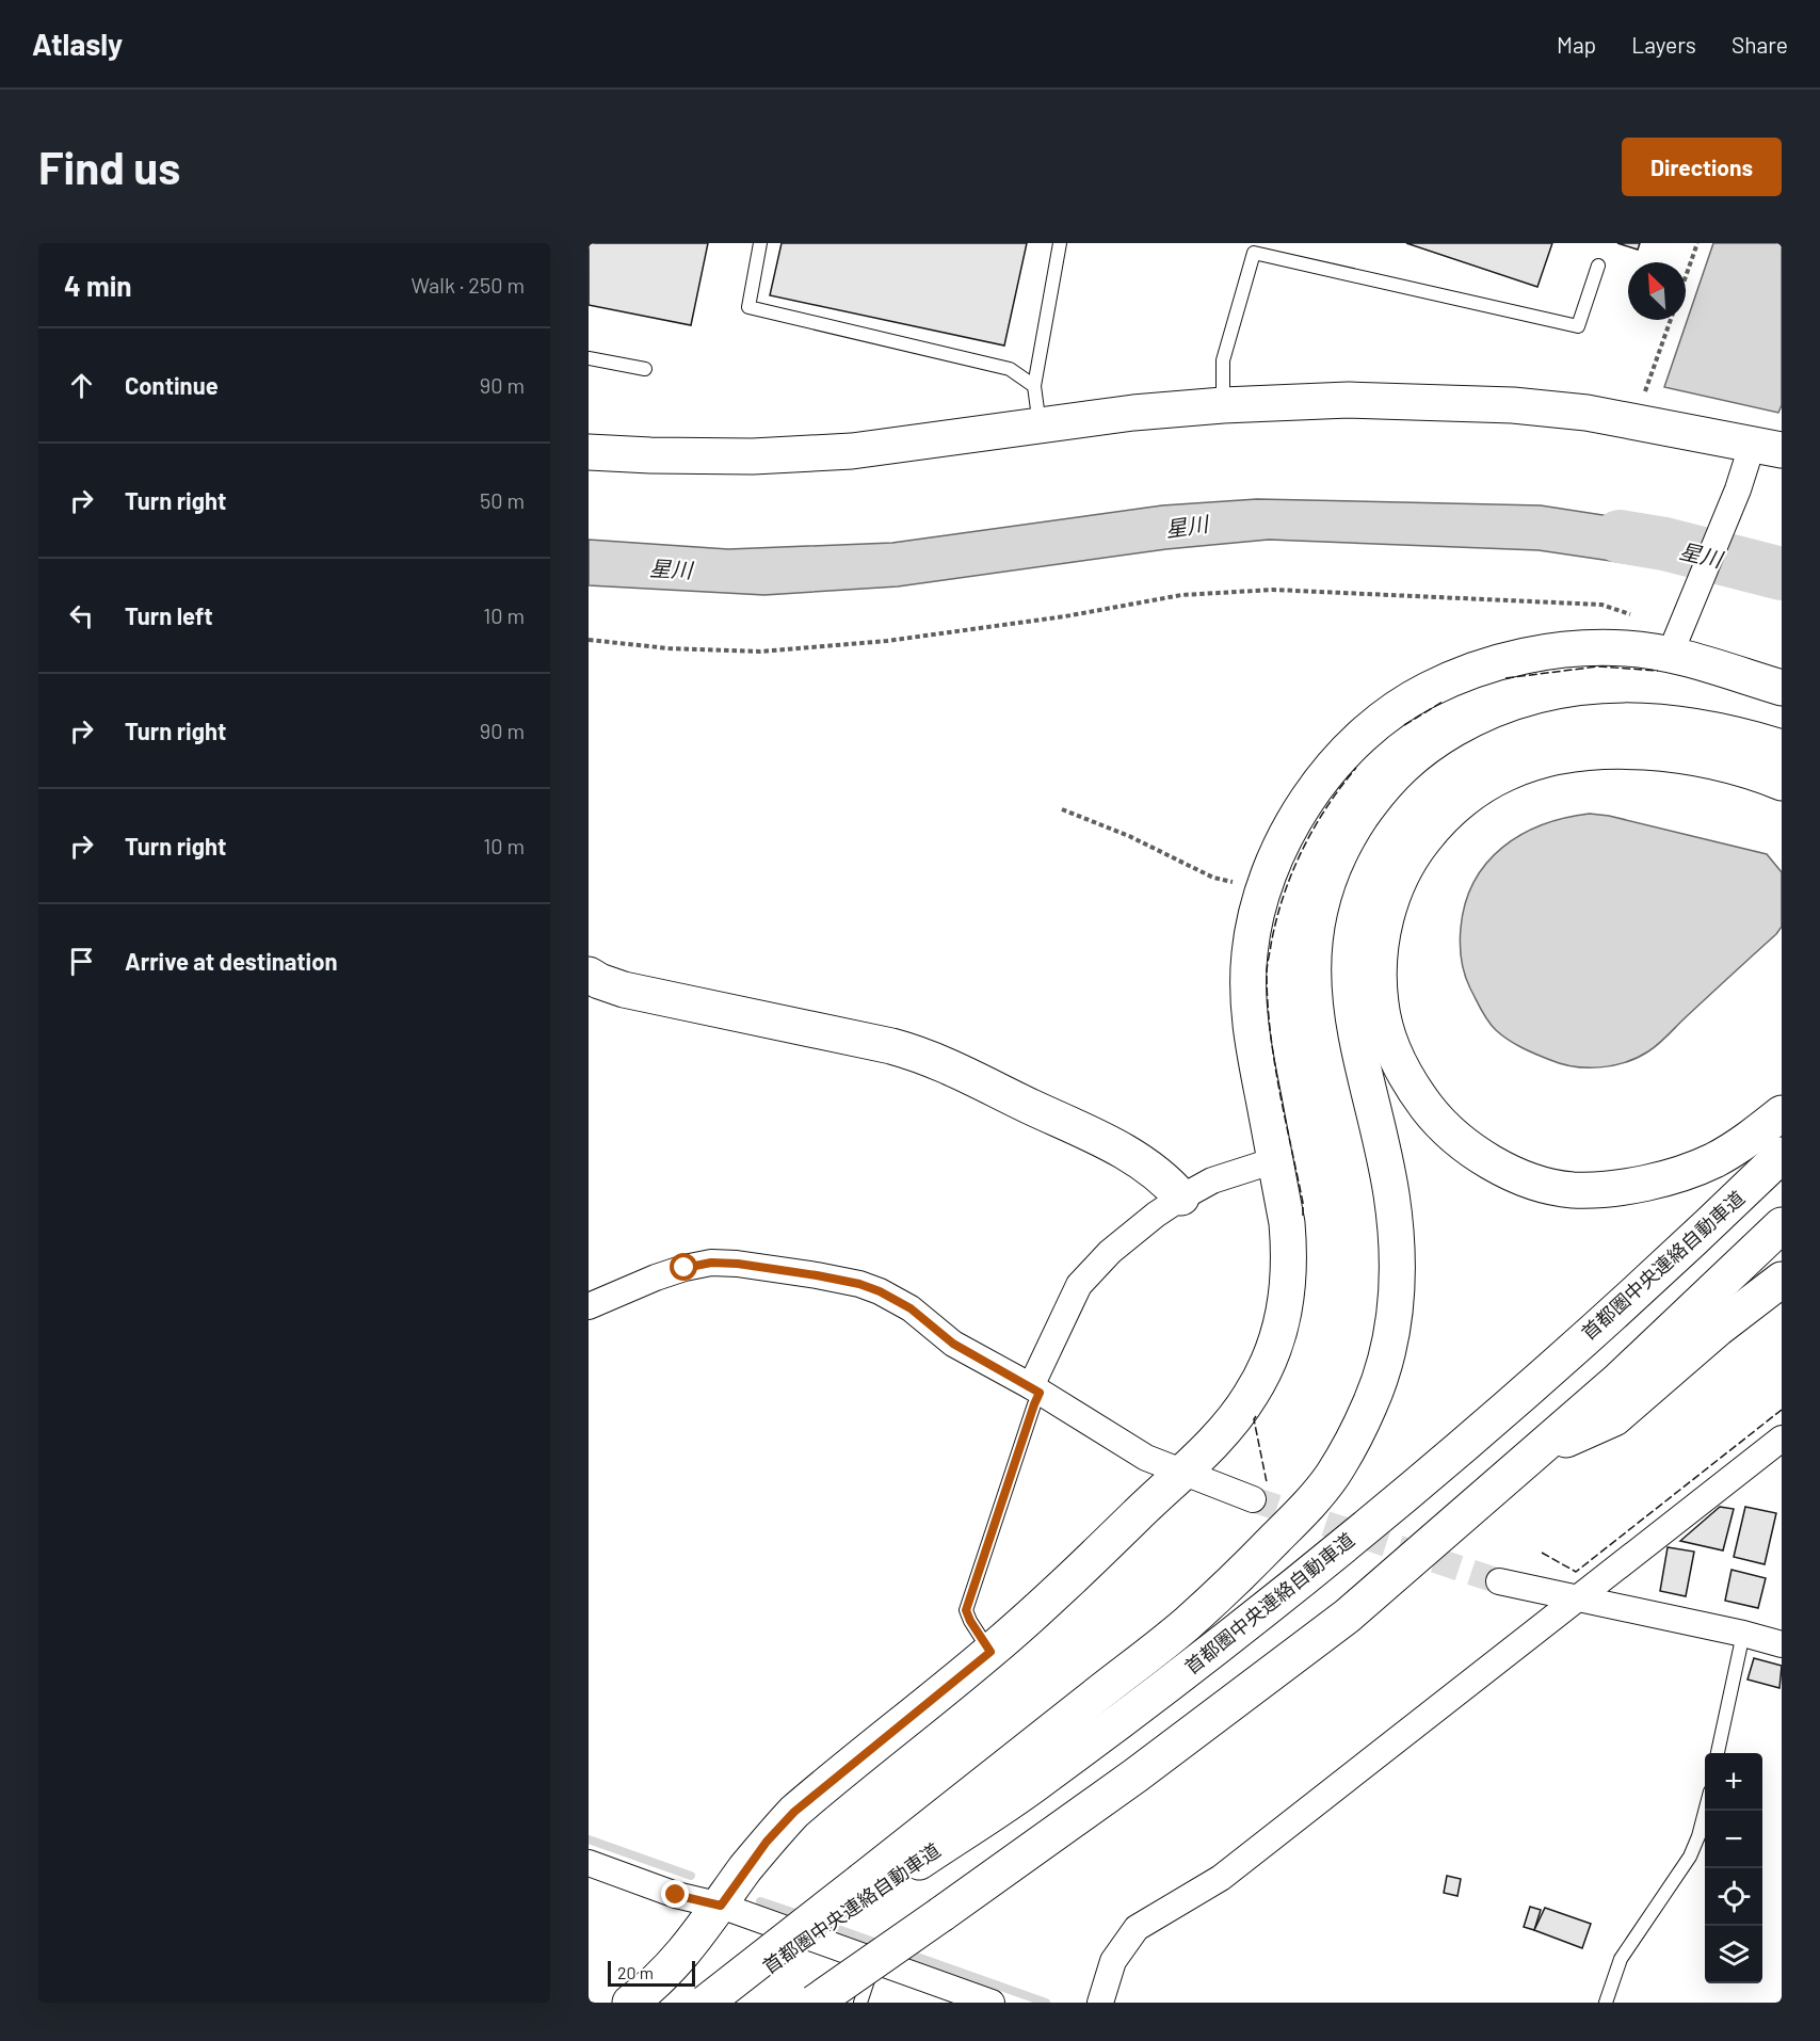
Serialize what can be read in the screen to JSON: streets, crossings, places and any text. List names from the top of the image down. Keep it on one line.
{"streets":{"main road":["首都圏中央連絡自動車道"]},"water":["星川"],"scale_bar":"20 m","north":"top left","page":{"header":"Atlasly","nav":["Map","Layers","Share"],"buttons":"Directions","title":"Find us","heading":["4 min","Walk · 250 m"],"list":[["Continue","90 m"],["Turn right","50 m"],["Turn left","10 m"],["Turn right","90 m"],["Turn right","10 m"],"Arrive at destination"],"map_buttons":["+","−"],"scale":"20 m"}}
